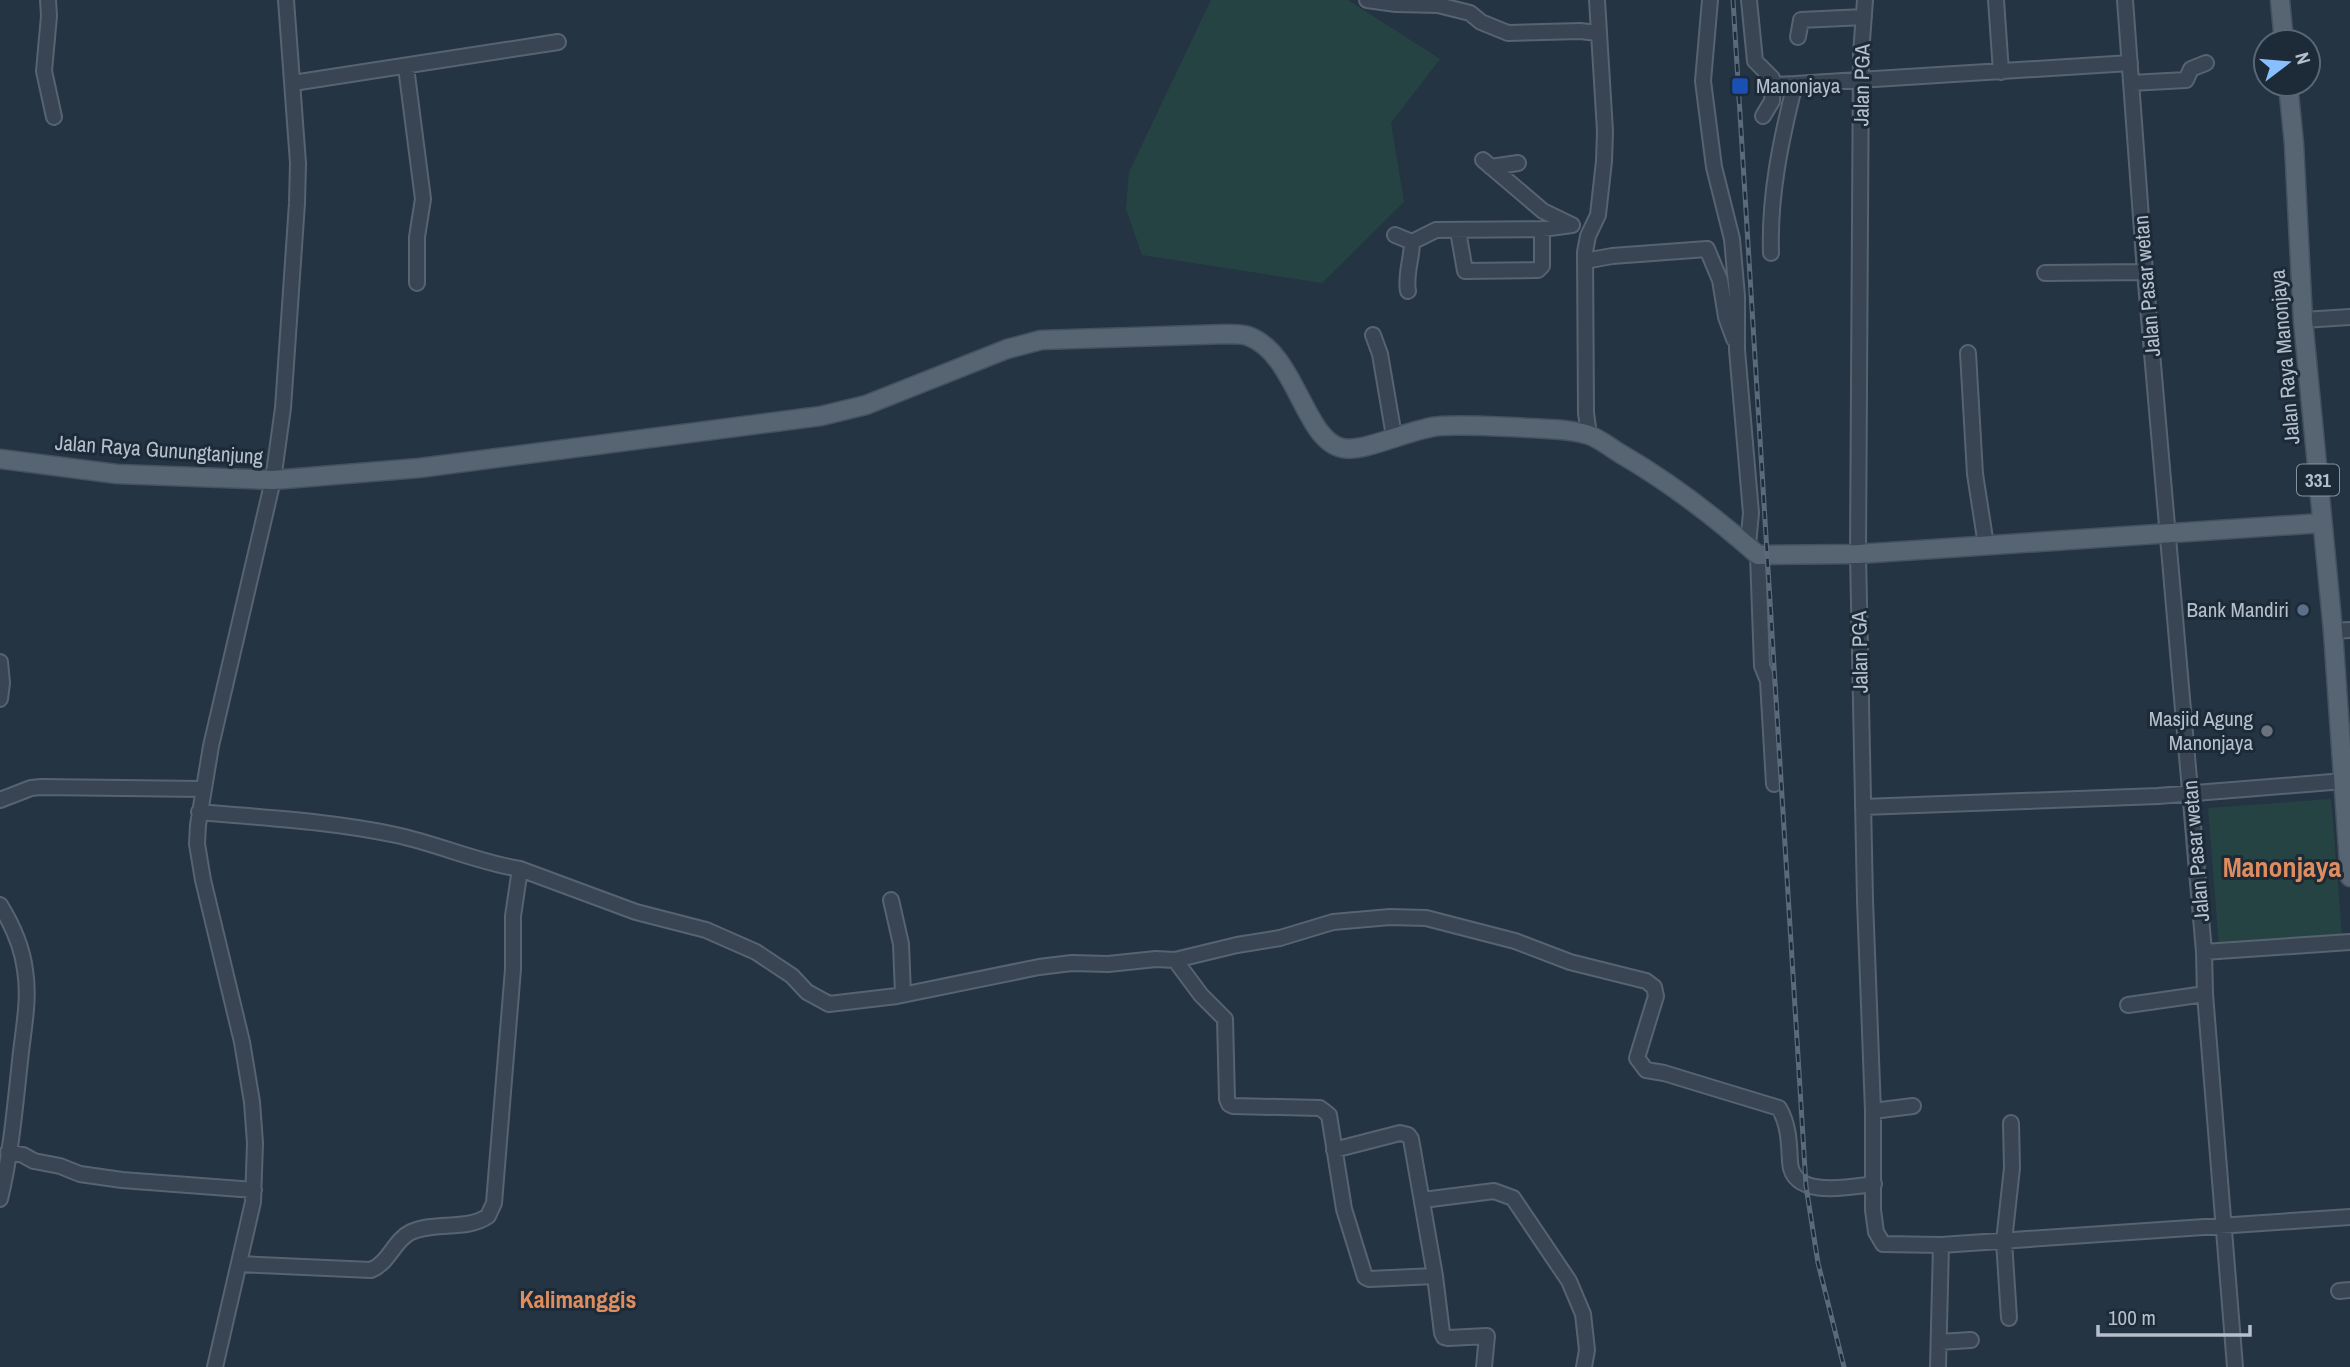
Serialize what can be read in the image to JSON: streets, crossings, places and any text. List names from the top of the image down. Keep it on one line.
{"streets":{"main road":["Jalan Raya Manonjaya","Jalan Raya Gunungtanjung","331"],"street":["Jalan PGA","Jalan Pasar wetan"]},"districts":["Manonjaya","Kalimanggis"],"places":{"transit":["Manonjaya"],"other":["Bank Mandiri","Masjid Agung Manonjaya"]},"scale_bar":"100 m","north":"right"}
